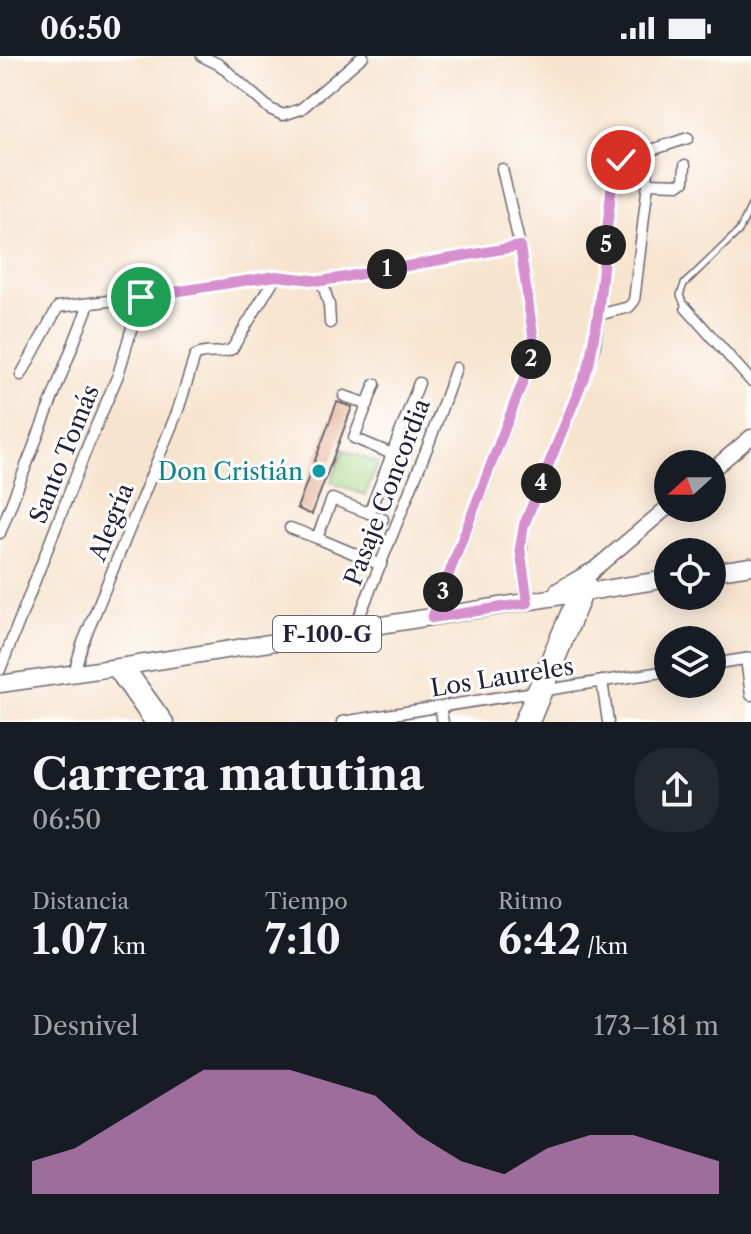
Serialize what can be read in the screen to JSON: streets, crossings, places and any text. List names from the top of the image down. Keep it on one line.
{"streets":{"main road":["F-100-G"],"street":["Santo Tomás","Pasaje Concordia","Alegría","Los Laureles"]},"crossings":[["Pasaje Concordia","F-100-G"],["Alegría","F-100-G"]],"places":["Don Cristián"],"north":"left","page":{"status":"06:50","pins":["5","1","2","4","3"],"heading":["Carrera matutina","06:50"],"stats":[["Distancia","1.07 km"],["Tiempo","7:10"],["Ritmo","6:42 /km"]],"chart":["Desnivel","173–181 m"]}}
